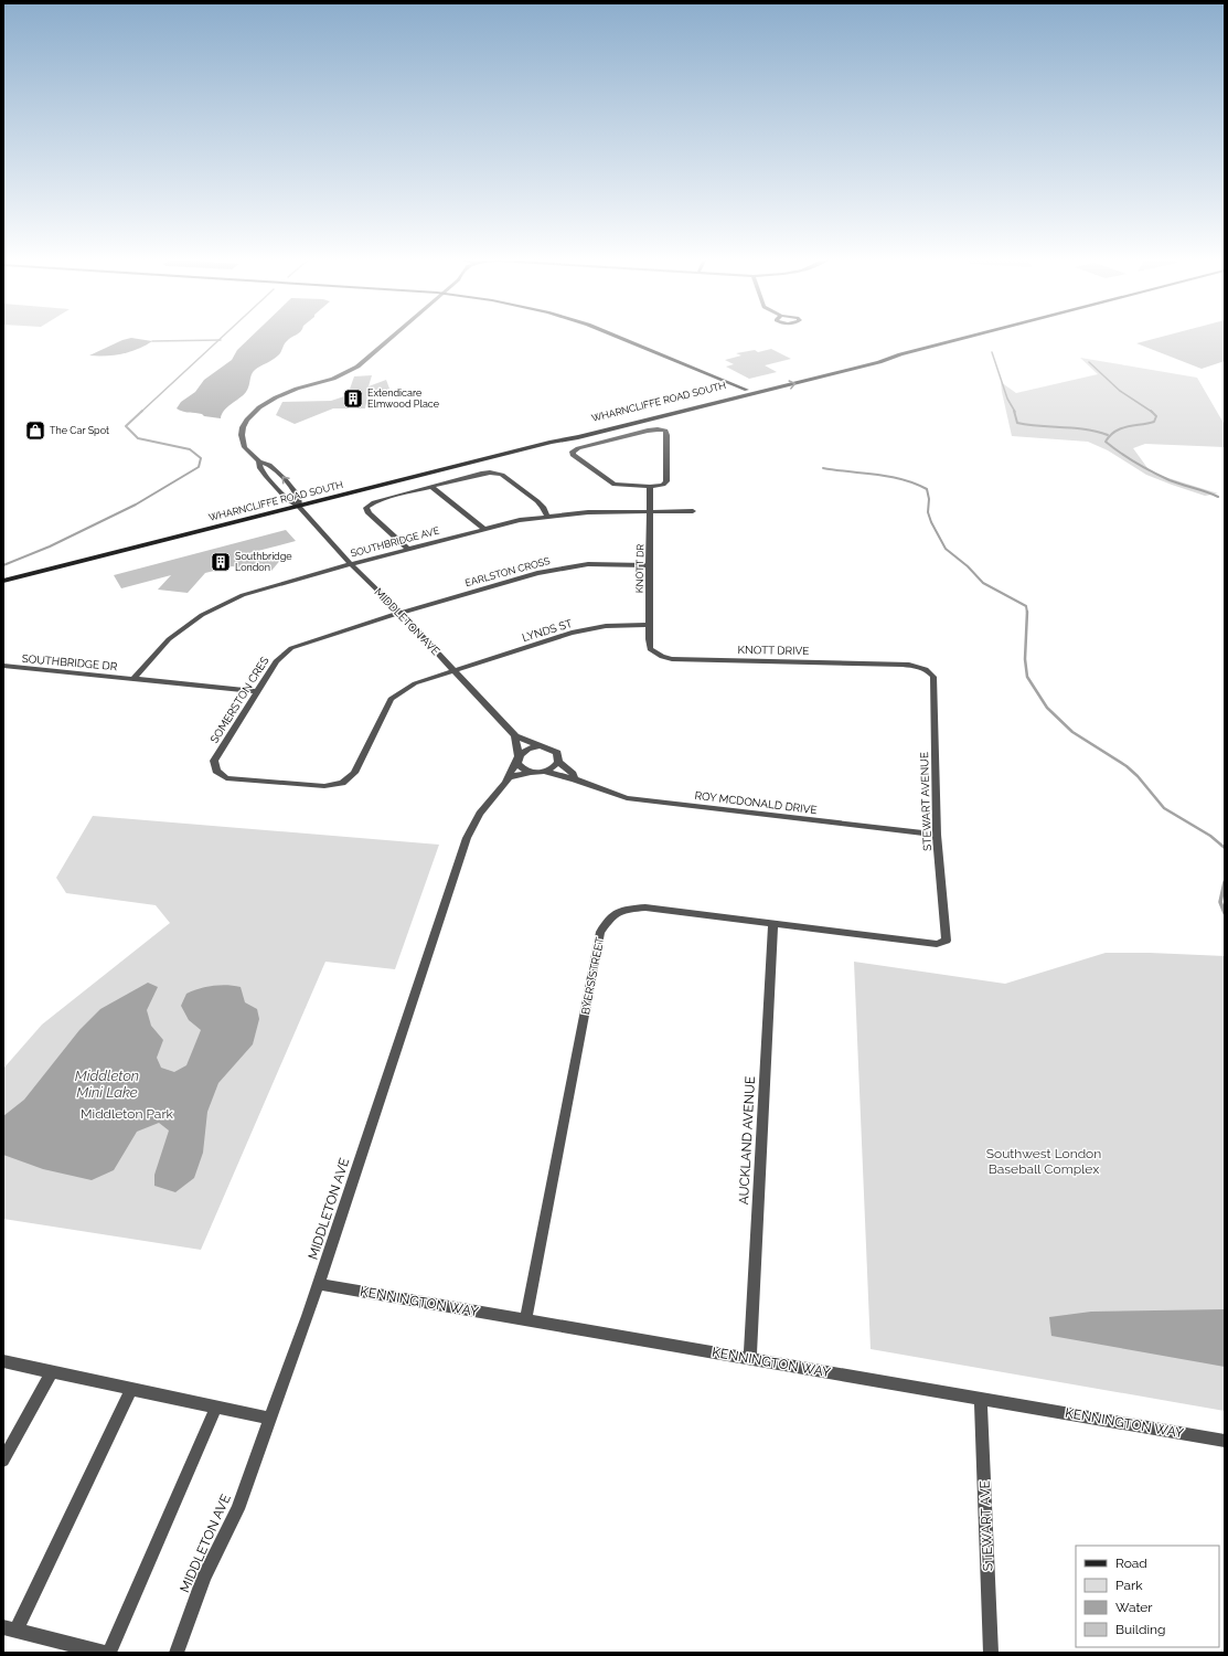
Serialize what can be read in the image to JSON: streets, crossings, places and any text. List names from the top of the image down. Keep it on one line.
{"streets":{"main road":["WHARNCLIFFE ROAD SOUTH"],"street":["SOUTHBRIDGE AVE","KNOTT DR","EARLSTON CROSS","MIDDLETON AVE","LYNDS ST","KNOTT DRIVE","SOUTHBRIDGE DR","SOMERSTON CRES","STEWART AVENUE","ROY MCDONALD DRIVE","BYERS STREET","AUCKLAND AVENUE","KENNINGTON WAY","STEWART AVE"]},"crossings":[["WHARNCLIFFE ROAD SOUTH","MIDDLETON AVE"],["SOUTHBRIDGE AVE","KNOTT DR"],["SOUTHBRIDGE AVE","MIDDLETON AVE"],["SOUTHBRIDGE AVE","SOUTHBRIDGE DR"],["KNOTT DR","EARLSTON CROSS"],["KNOTT DR","LYNDS ST"],["KNOTT DR","KNOTT DRIVE"],["EARLSTON CROSS","MIDDLETON AVE"],["EARLSTON CROSS","SOMERSTON CRES"],["MIDDLETON AVE","LYNDS ST"],["MIDDLETON AVE","SOMERSTON CRES"],["MIDDLETON AVE","ROY MCDONALD DRIVE"],["MIDDLETON AVE","KENNINGTON WAY"],["LYNDS ST","KNOTT DRIVE"],["LYNDS ST","SOMERSTON CRES"],["KNOTT DRIVE","STEWART AVENUE"],["SOUTHBRIDGE DR","SOMERSTON CRES"],["STEWART AVENUE","ROY MCDONALD DRIVE"],["STEWART AVENUE","BYERS STREET"],["BYERS STREET","AUCKLAND AVENUE"],["BYERS STREET","KENNINGTON WAY"],["AUCKLAND AVENUE","KENNINGTON WAY"],["KENNINGTON WAY","STEWART AVE"]],"water":["Middleton Mini Lake"],"parks":["Middleton Park","Southwest London Baseball Complex"],"places":{"building":["Extendicare Elmwood Place","Southbridge London"],"shop":["The Car Spot"]},"legend":["Road","Park","Water","Building"]}
